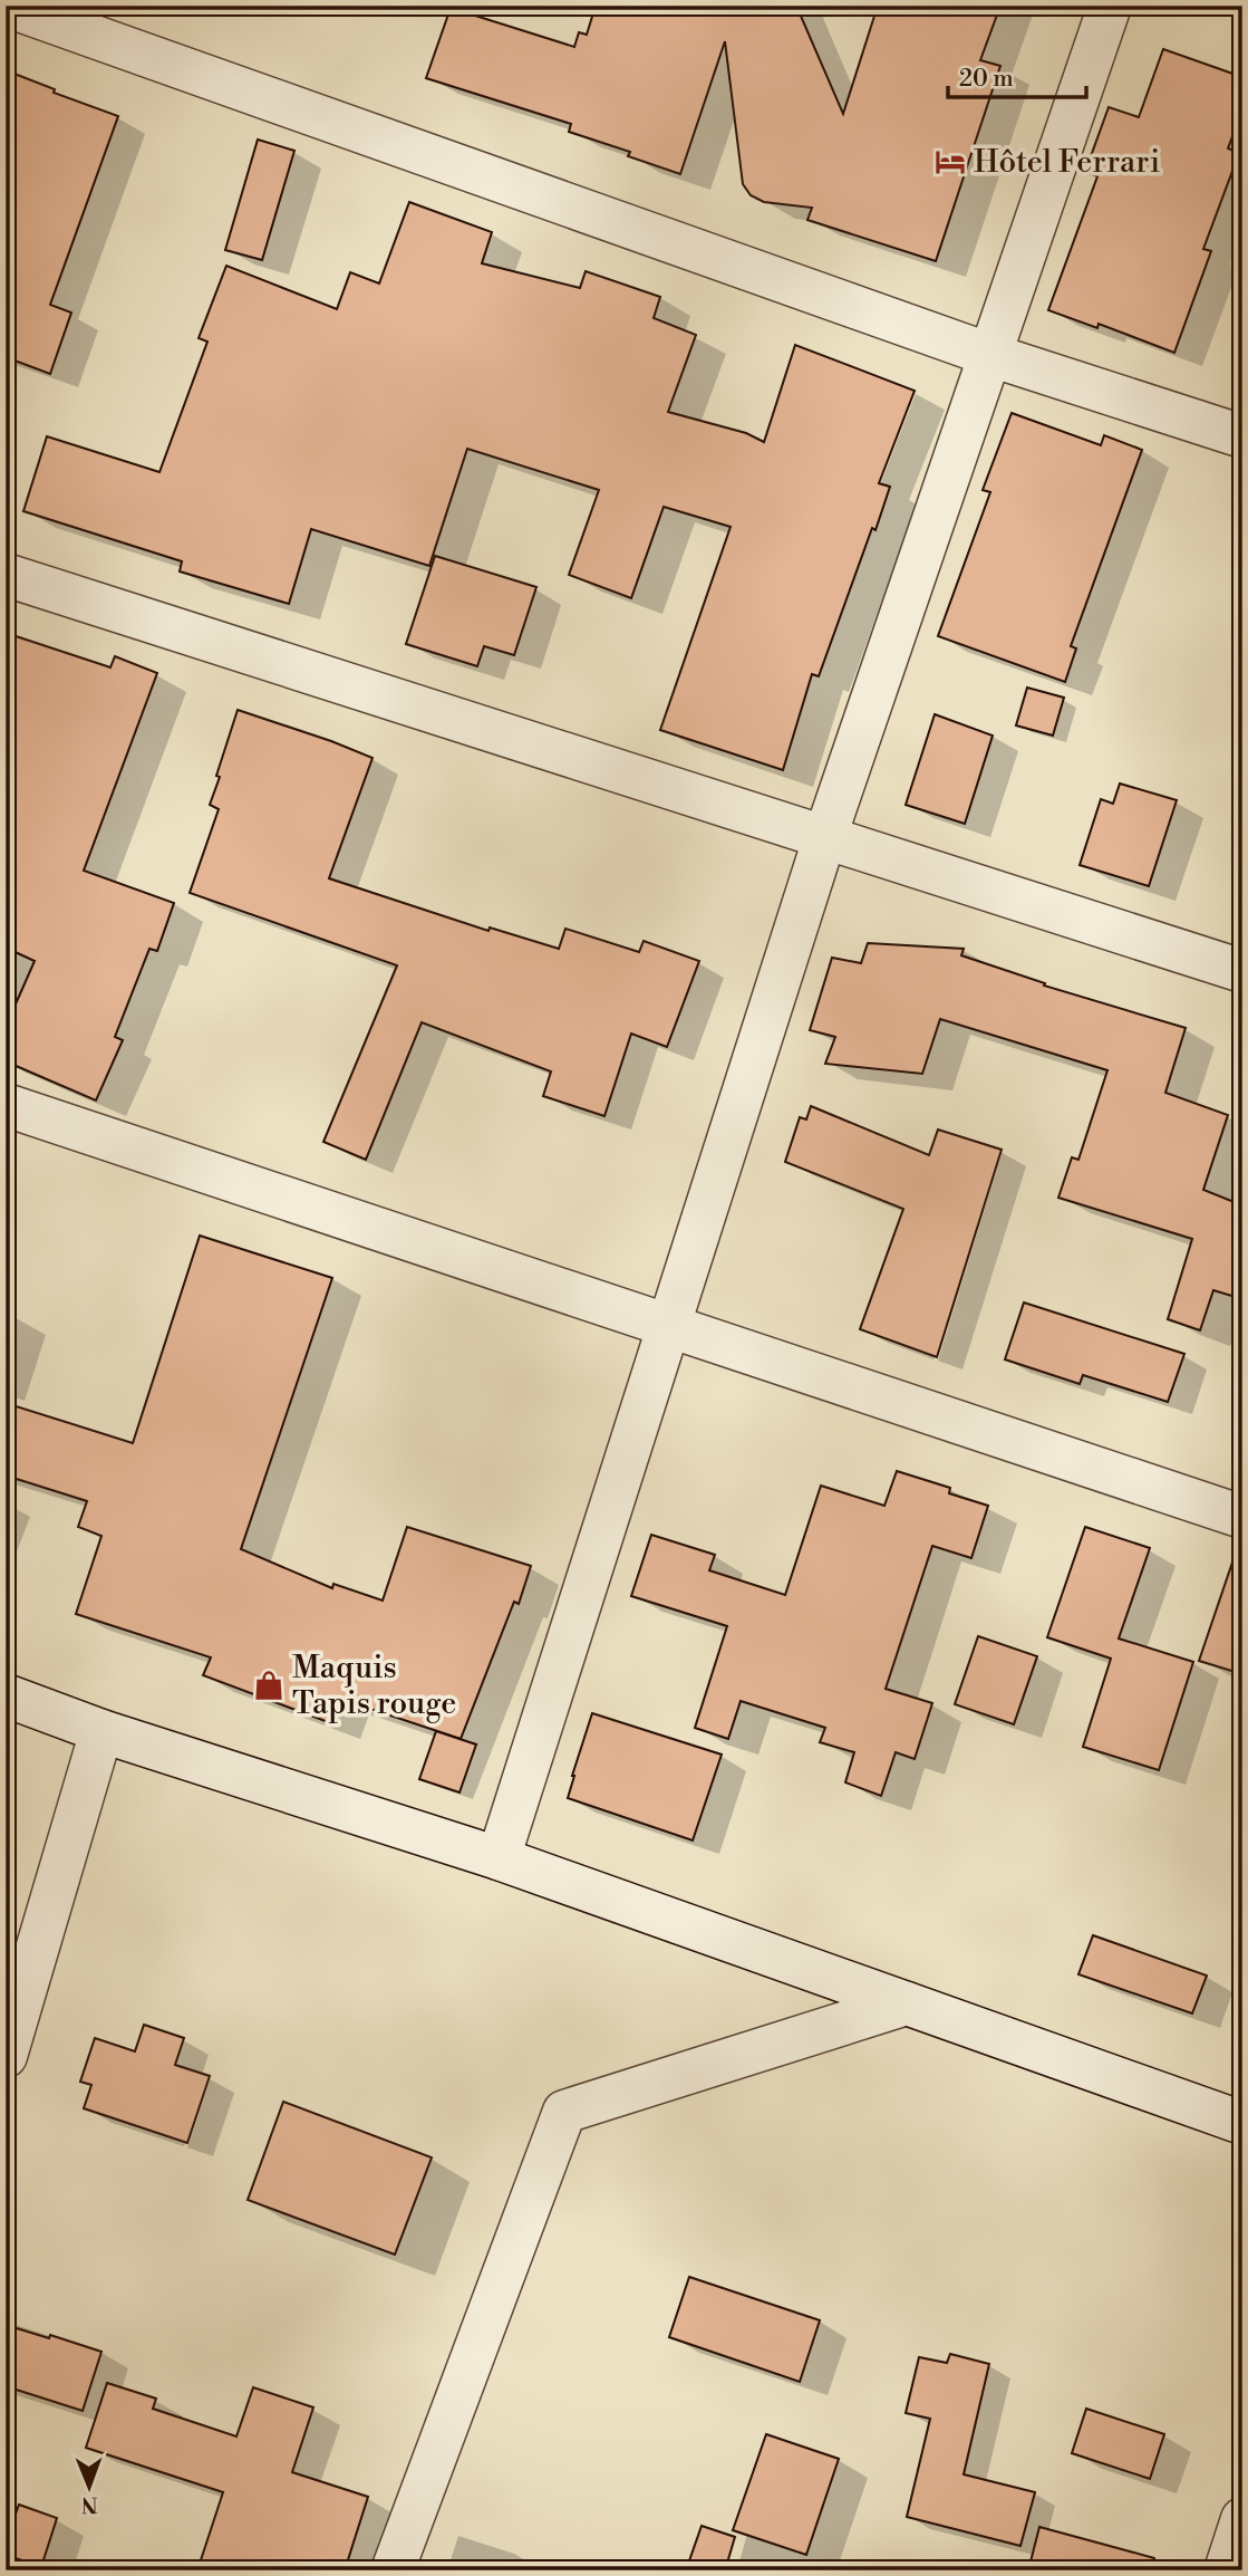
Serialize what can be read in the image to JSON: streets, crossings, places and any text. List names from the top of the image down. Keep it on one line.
{"places":{"hotel":["Hôtel Ferrari"],"shop":["Maquis Tapis rouge"]},"scale_bar":"20 m","north":"bottom"}
